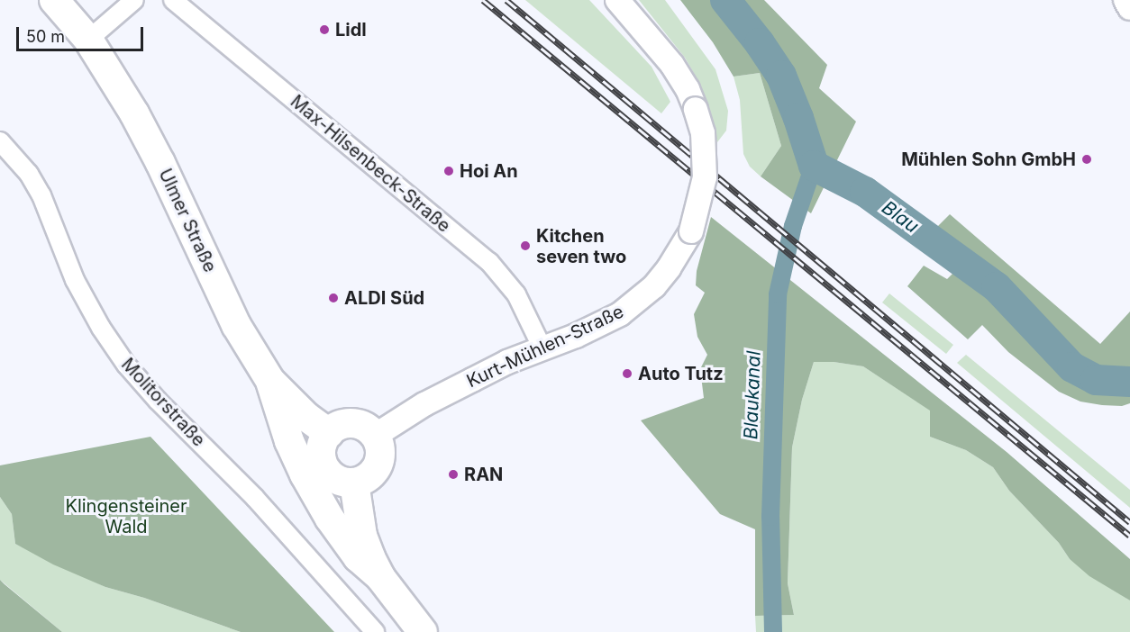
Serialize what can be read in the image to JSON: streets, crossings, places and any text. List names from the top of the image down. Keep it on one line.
{"streets":{"main road":["Ulmer Straße"],"street":["Max-Hilsenbeck-Straße","Kurt-Mühlen-Straße","Molitorstraße"]},"crossings":[["Max-Hilsenbeck-Straße","Kurt-Mühlen-Straße"],["Ulmer Straße","Kurt-Mühlen-Straße"]],"water":["Blau","Blaukanal"],"parks":["Klingensteiner Wald"],"places":["Lidl","Mühlen Sohn GmbH","Hoi An","Kitchen seven two","ALDI Süd","Auto Tutz","RAN"],"scale_bar":"50 m"}
